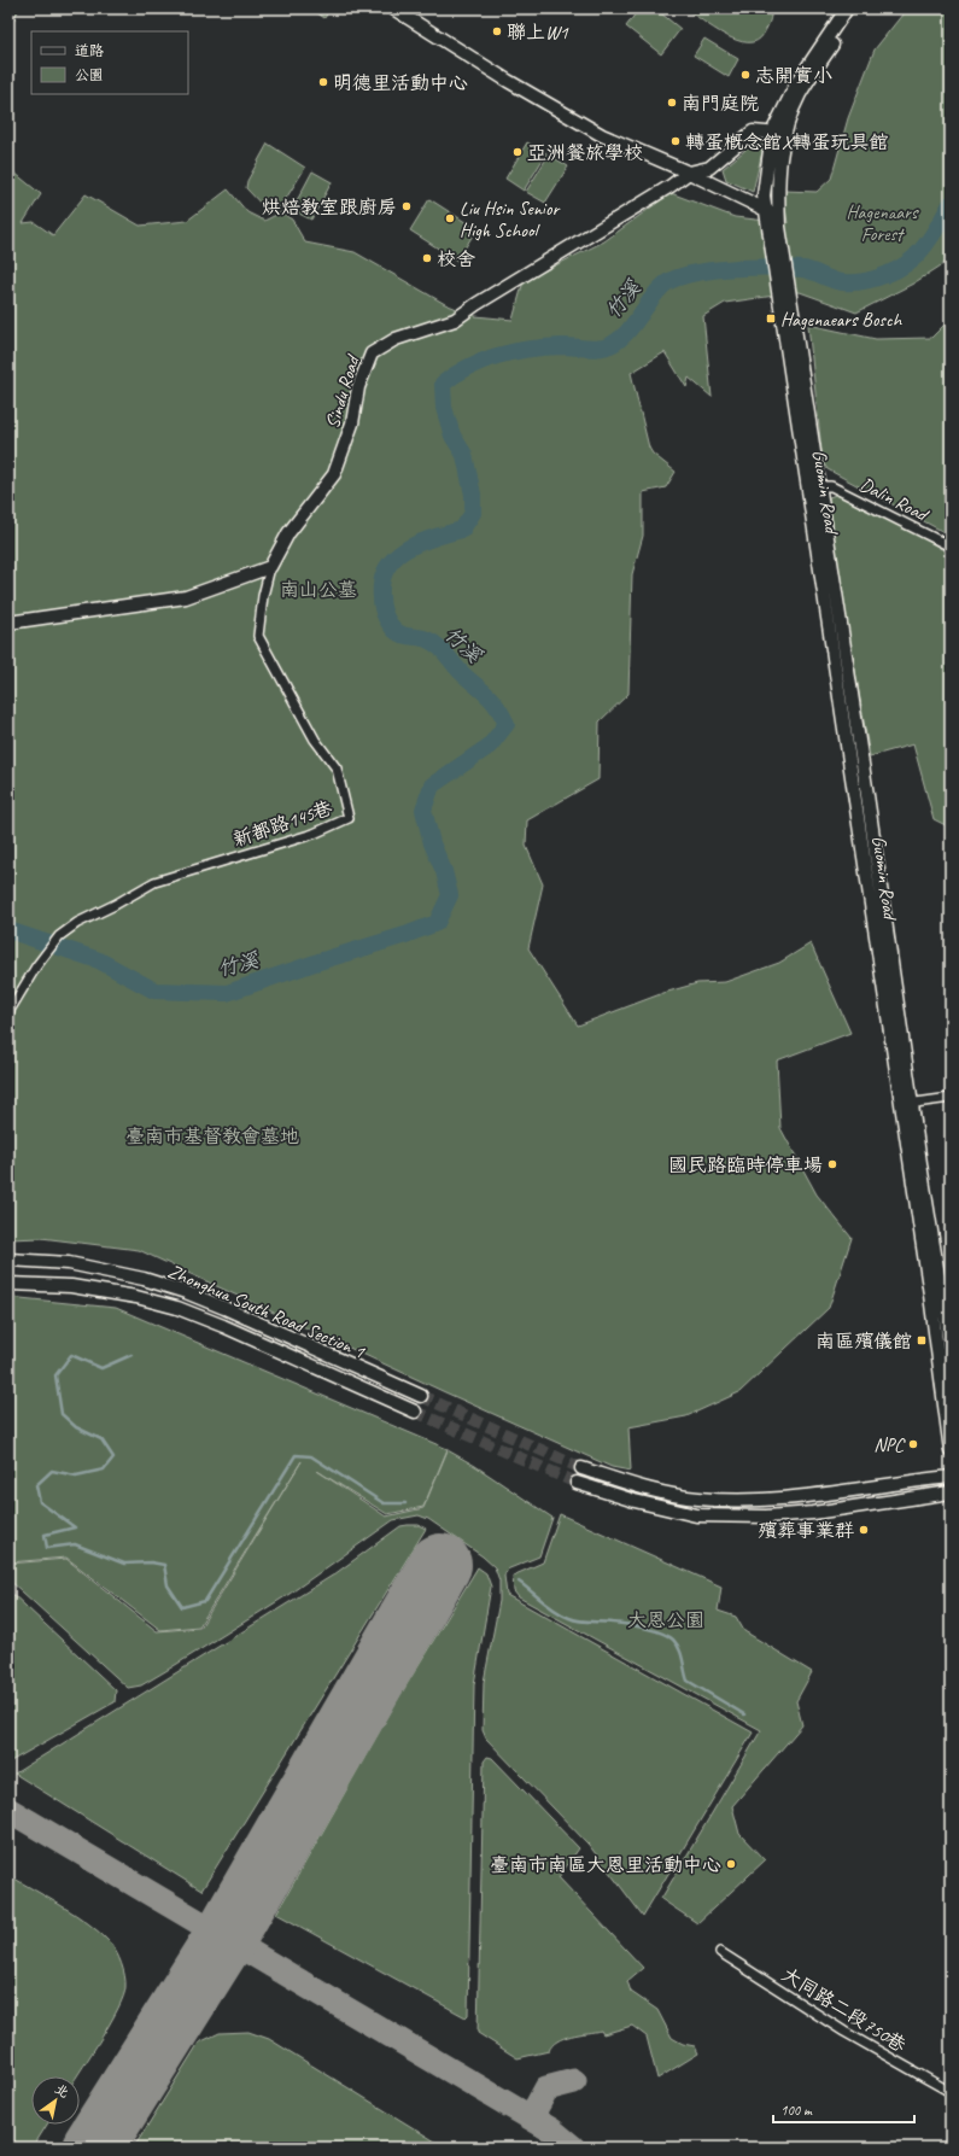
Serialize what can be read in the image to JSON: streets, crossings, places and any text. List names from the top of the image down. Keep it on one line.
{"streets":{"street":["Sindu Road","Guomin Road","Dalin Road","新都路145巷","Zhonghua South Road Section 1","大同路二段750巷"]},"crossings":[["Sindu Road","新都路145巷"],["Guomin Road","Dalin Road"]],"water":["竹溪"],"parks":["Hagenaars Forest","南山公墓","臺南市基督教會墓地","大恩公園"],"places":{"other":["聯上W1","志開實小","明德里活動中心","南門庭院","轉蛋概念館X轉蛋玩具館","亞洲餐旅學校","烘焙教室跟廚房","Liu Hsin Senior High School","校舍","國民路臨時停車場","NPC","殯葬事業群","臺南市南區大恩里活動中心"],"transit":["Hagenaears Bosch","南區殯儀館"]},"legend":["道路","公園"],"scale_bar":"100 m","north":"top right"}
